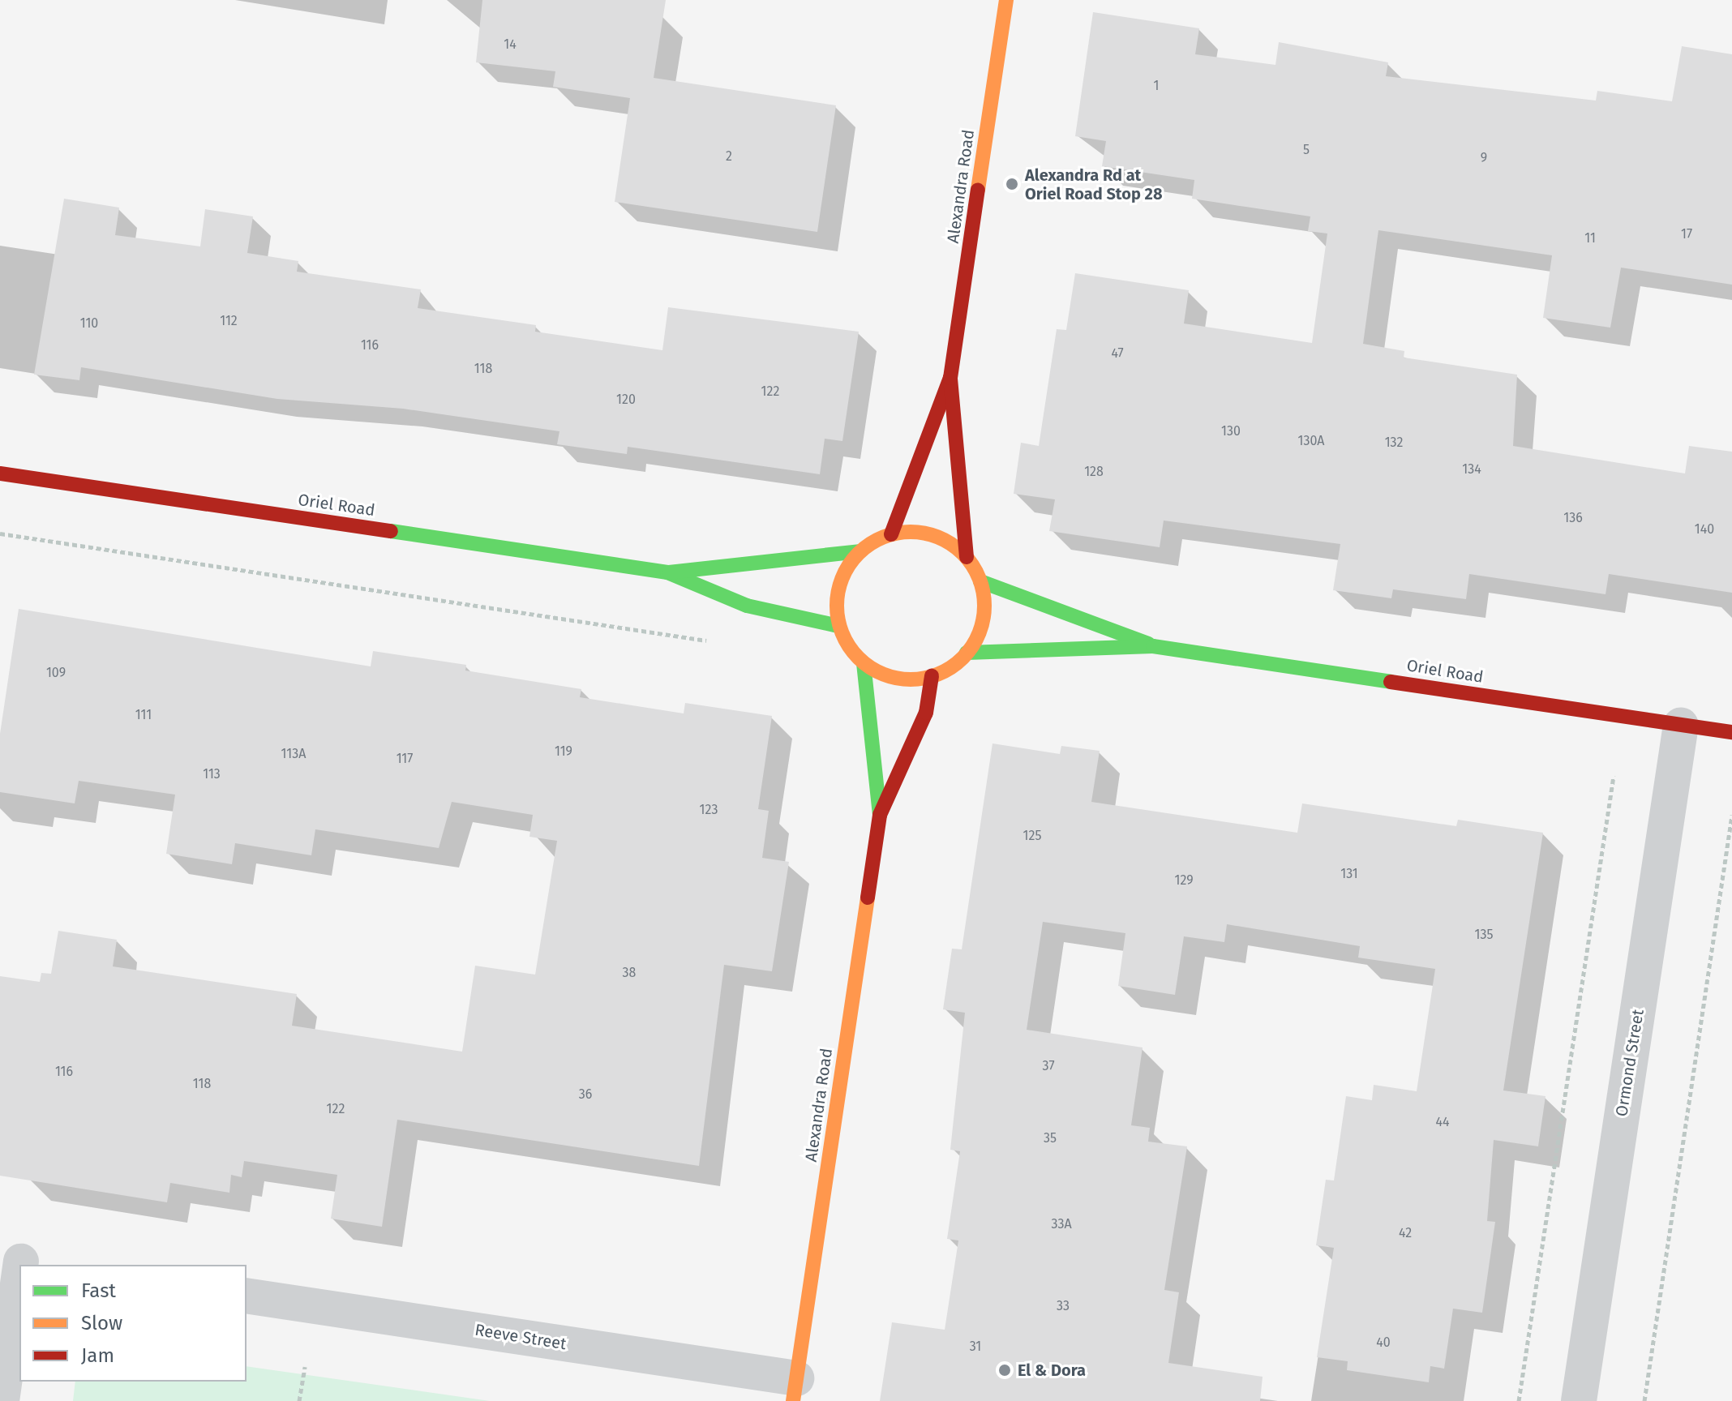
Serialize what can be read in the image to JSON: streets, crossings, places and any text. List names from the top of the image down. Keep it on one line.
{"streets":{"street":["Alexandra Road","Oriel Road","Ormond Street","Reeve Street"]},"crossings":[["Alexandra Road","Oriel Road"],["Alexandra Road","Reeve Street"],["Oriel Road","Ormond Street"]],"places":["Alexandra Rd at Oriel Road Stop 28","El & Dora"],"house_numbers":["14","1","5","2","9","17","11","112","110","116","47","118","122","120","130","130A","132","134","128","136","140","109","111","119","113A","117","113","123","125","131","129","135","38","37","116","118","36","122","44","35","33A","42","33","40","31"],"legend":["Fast","Slow","Jam"]}
